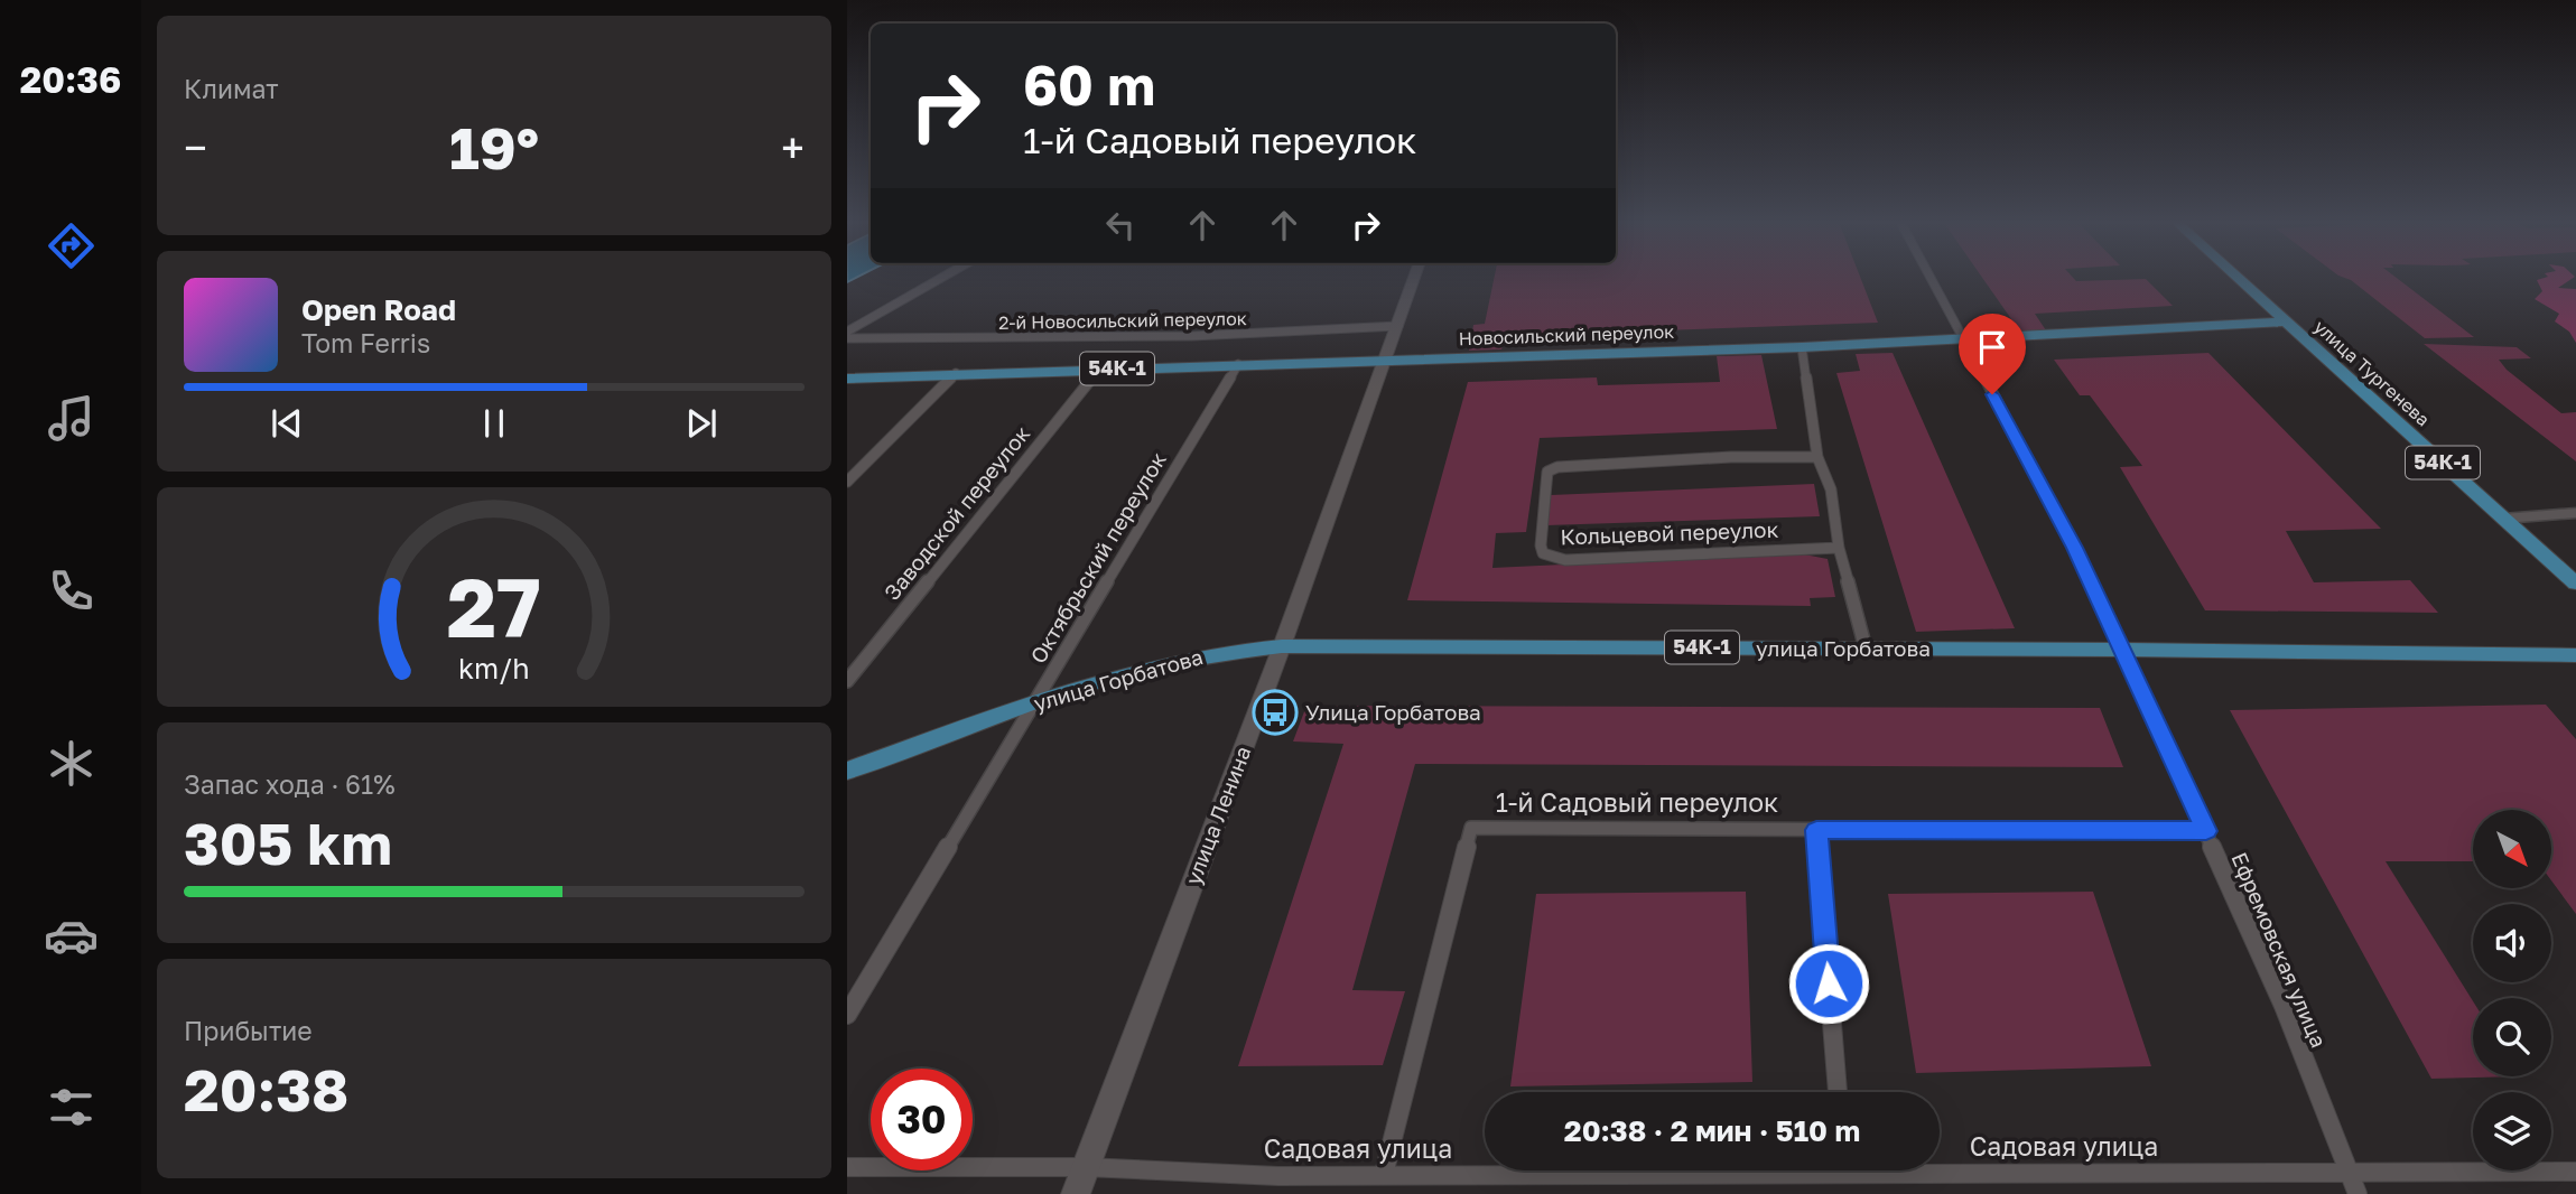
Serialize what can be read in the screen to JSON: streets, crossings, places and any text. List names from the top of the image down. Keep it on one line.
{"streets":{"main road":["Новосильский переулок","54К-1","улица Тургенева","улица Горбатова","улица Ленина"],"street":["2-й Новосильский переулок","Заводской переулок","Кольцевой переулок","Октябрьский переулок","1-й Садовый переулок","Ефремовская улица","Садовая улица"]},"crossings":[["2-й Новосильский переулок","улица Ленина"],["Новосильский переулок","улица Тургенева"],["Новосильский переулок","Заводской переулок"],["Новосильский переулок","Октябрьский переулок"],["Новосильский переулок","улица Ленина"],["Новосильский переулок","Ефремовская улица"],["Октябрьский переулок","улица Горбатова"],["улица Горбатова","улица Ленина"],["улица Горбатова","Ефремовская улица"],["1-й Садовый переулок","Ефремовская улица"],["1-й Садовый переулок","Садовая улица"],["улица Ленина","Садовая улица"],["Ефремовская улица","Садовая улица"]],"places":{"bus stop":["Улица Горбатова"]},"north":"bottom right","page":{"tabs":"20:36","tile":["Климат",["Запас хода · 61%","305 km"],["Прибытие","20:38"]],"turn":["60 m","1-й Садовый переулок"],"heat":["−","19°","+"],"song":["Open Road","Tom Ferris"],"limit":"30","trip":"20:38 · 2 мин · 510 m","gauge":["27","km/h"]}}
